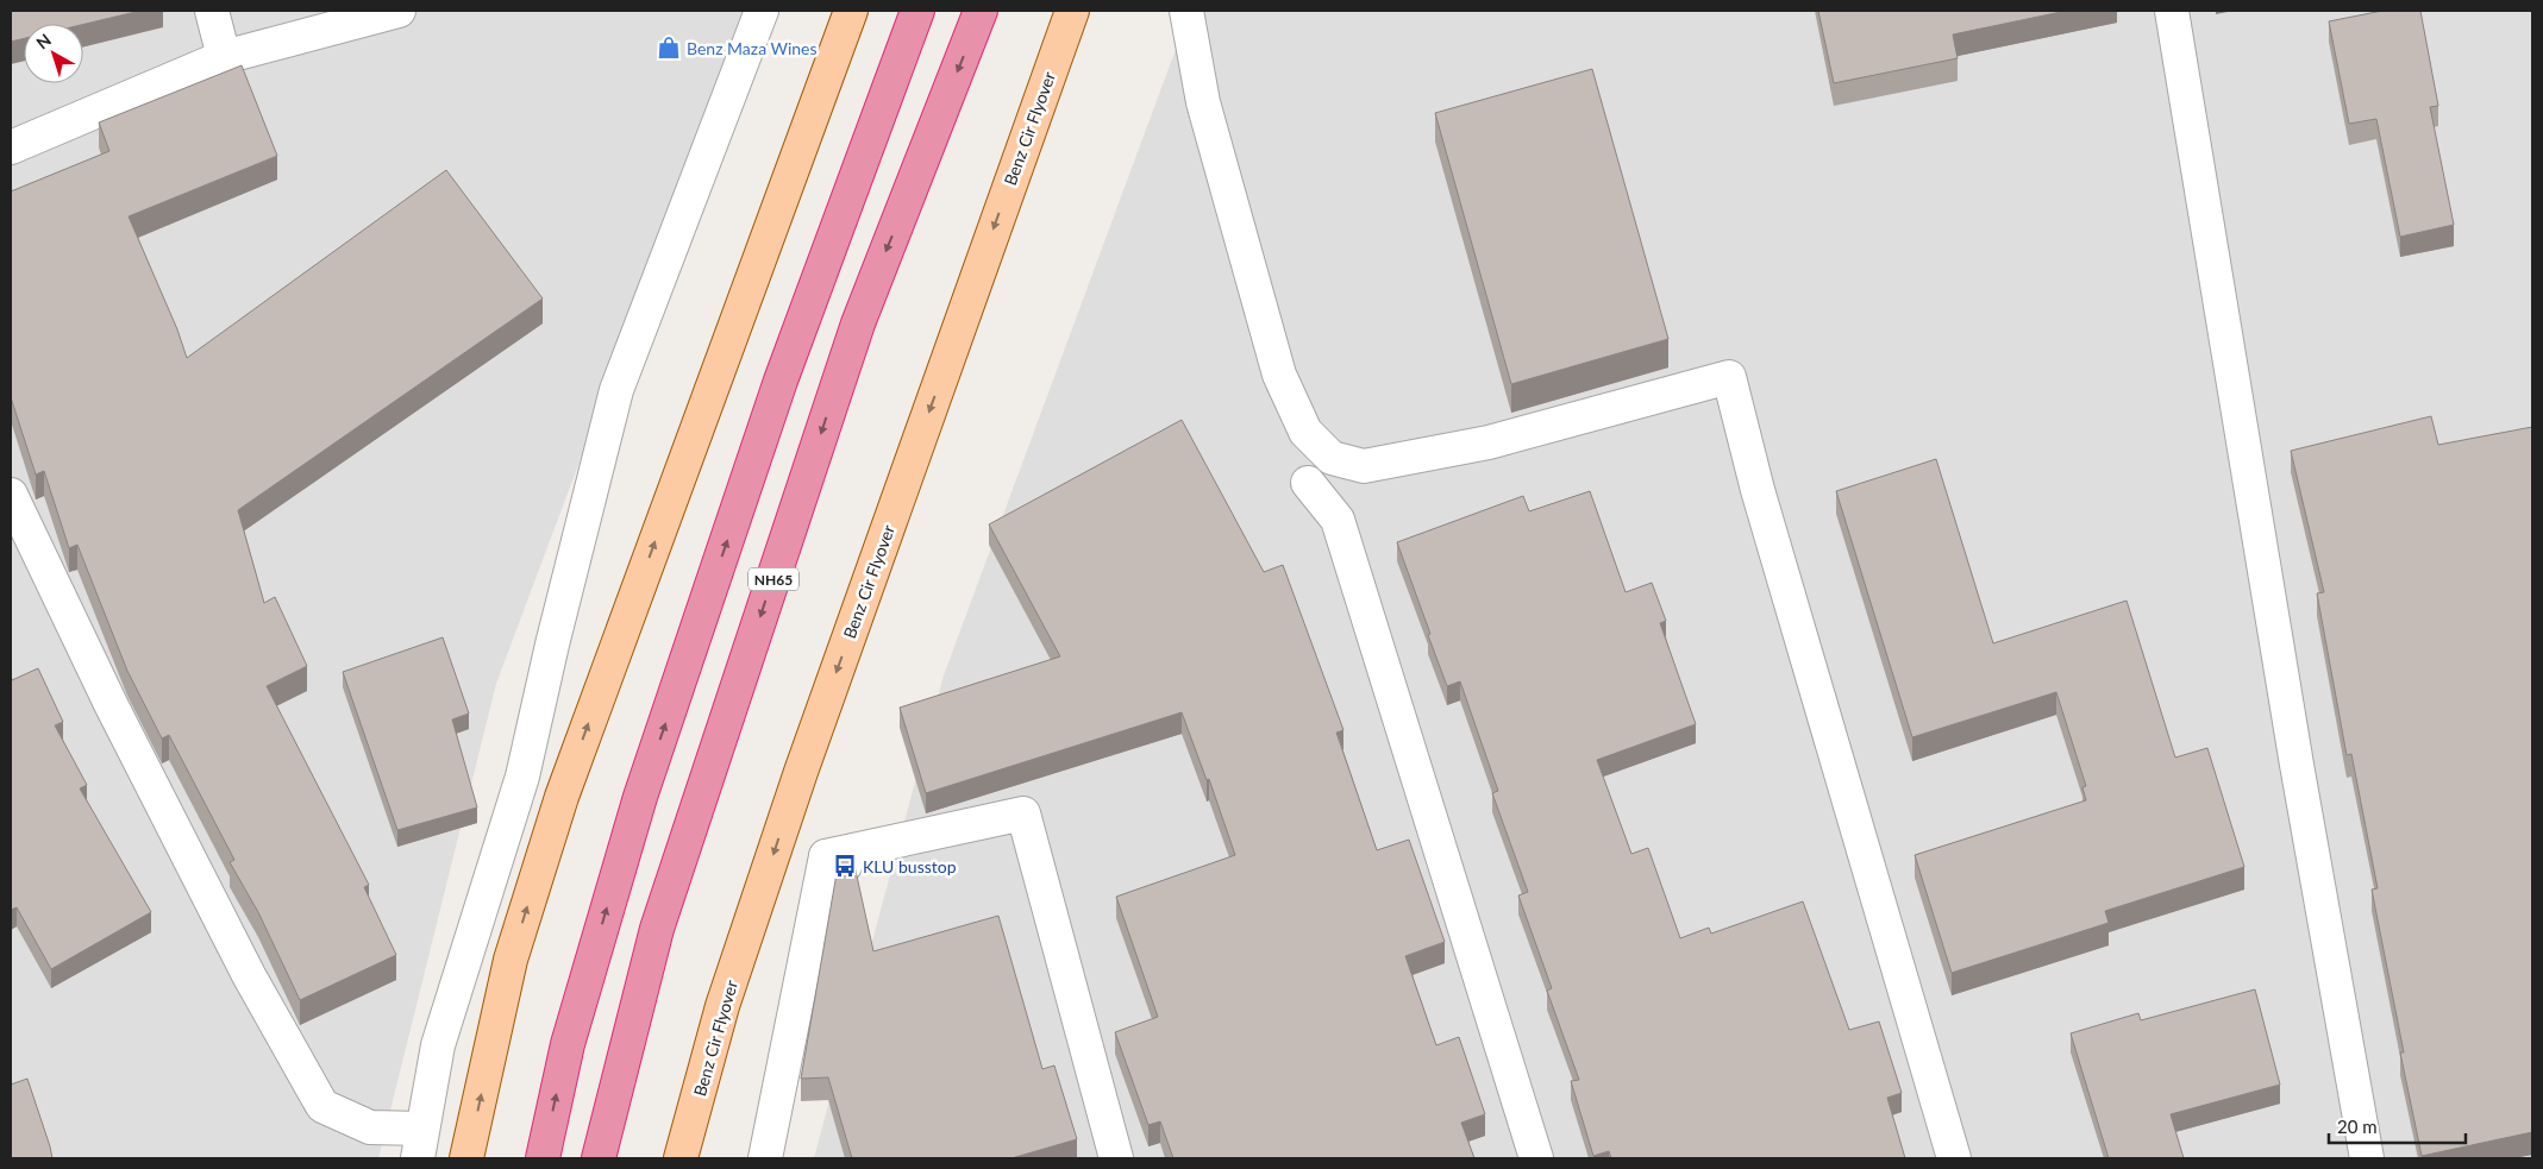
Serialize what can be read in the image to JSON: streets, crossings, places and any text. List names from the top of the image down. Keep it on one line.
{"streets":{"highway":["NH65"],"main road":["Benz Cir Flyover"]},"places":{"shop":["Benz Maza Wines"],"bus stop":["KLU busstop"]},"scale_bar":"20 m","north":"top left"}
